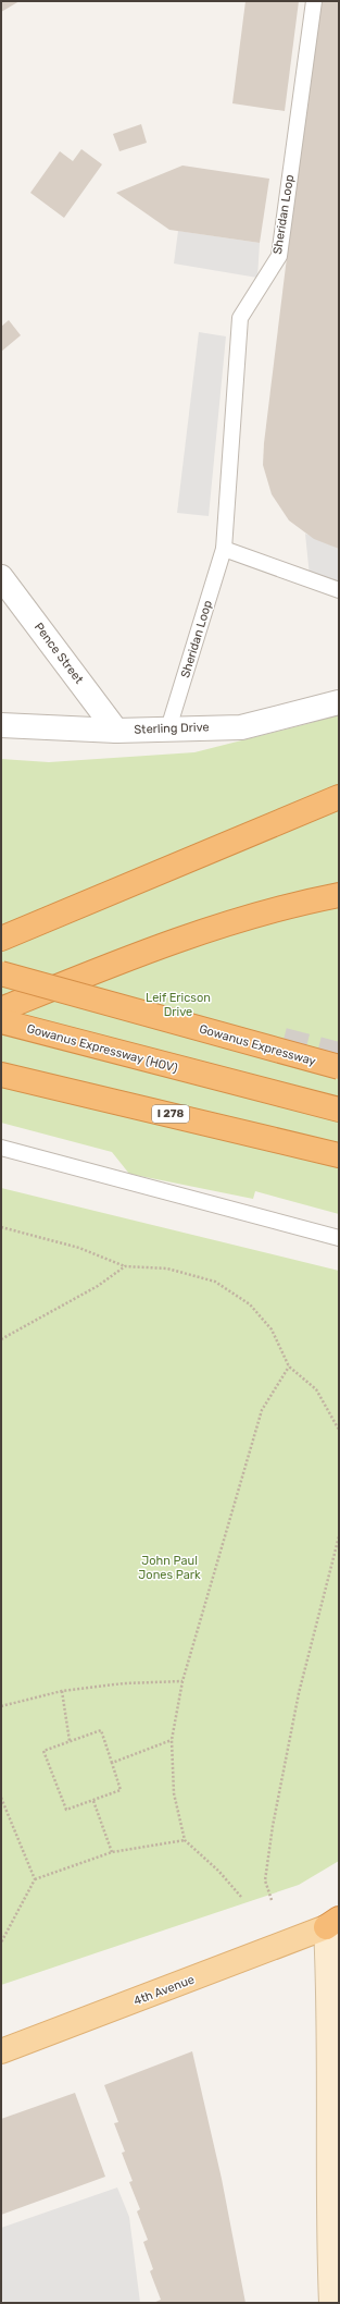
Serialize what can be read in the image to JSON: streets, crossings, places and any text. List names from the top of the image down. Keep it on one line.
{"streets":{"highway":["Gowanus Expressway","Gowanus Expressway (HOV)","I 278"],"main road":["4th Avenue"],"street":["Pence Street","Sterling Drive"],"lane":["Sheridan Loop"]},"crossings":[["Sheridan Loop","Sterling Drive"],["Pence Street","Sterling Drive"]],"parks":["Leif Ericson Drive","John Paul Jones Park"]}
